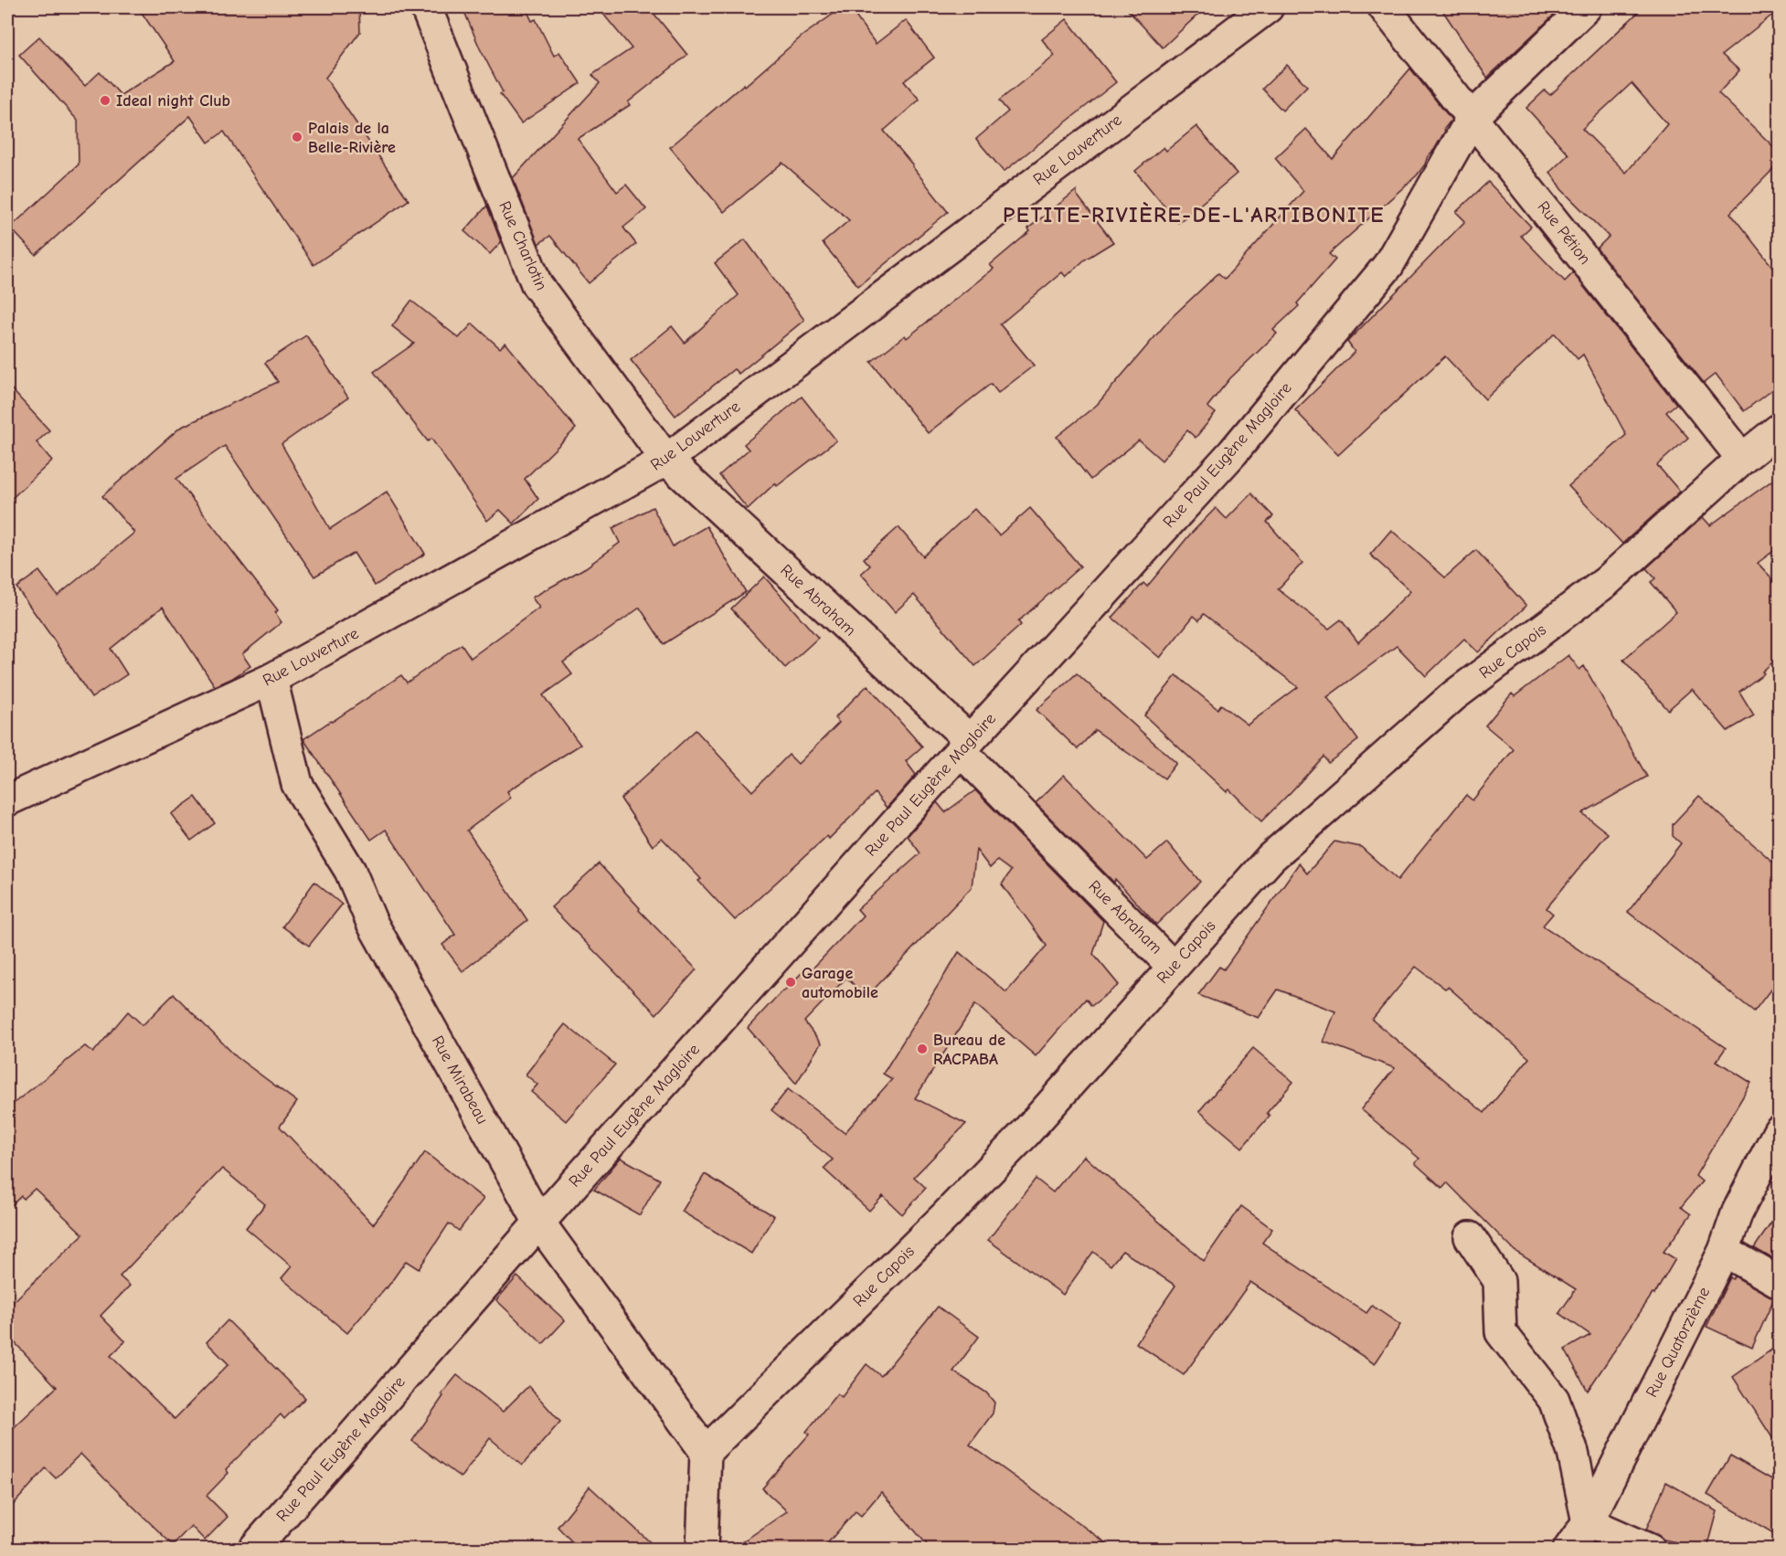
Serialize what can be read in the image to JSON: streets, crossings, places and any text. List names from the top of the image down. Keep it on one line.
{"streets":{"street":["Rue Louverture","Rue Pétion","Rue Charlotin","Rue Paul Eugène Magloire","Rue Abraham","Rue Capois","Rue Mirabeau","Rue Quatorzième"]},"crossings":[["Rue Louverture","Rue Charlotin"],["Rue Louverture","Rue Abraham"],["Rue Louverture","Rue Mirabeau"],["Rue Pétion","Rue Paul Eugène Magloire"],["Rue Pétion","Rue Capois"],["Rue Charlotin","Rue Abraham"],["Rue Paul Eugène Magloire","Rue Abraham"],["Rue Paul Eugène Magloire","Rue Mirabeau"],["Rue Abraham","Rue Capois"],["Rue Capois","Rue Mirabeau"]],"districts":["PETITE-RIVIÈRE-DE-L'ARTIBONITE"],"places":["Ideal night Club","Palais de la Belle-Rivière","Garage automobile","Bureau de RACPABA"]}
